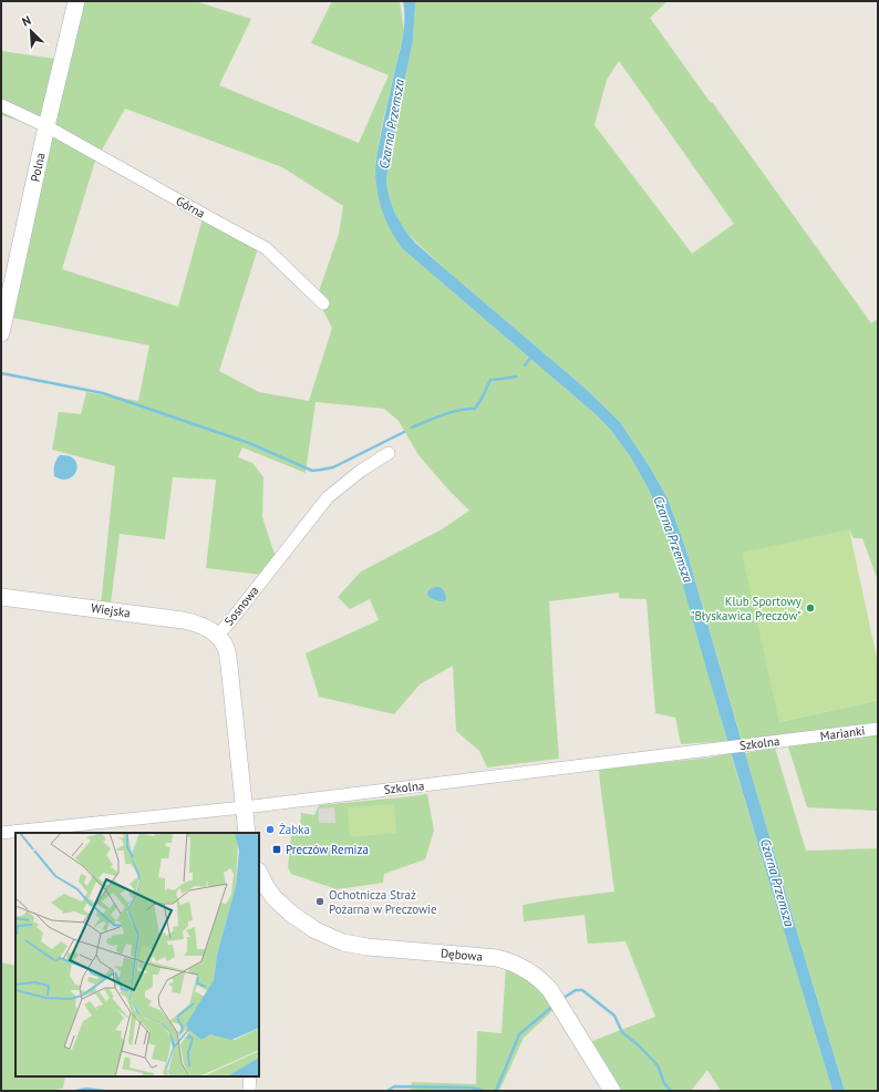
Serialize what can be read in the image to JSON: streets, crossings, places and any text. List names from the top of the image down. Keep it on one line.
{"streets":{"street":["Polna","Górna","Sosnowa","Wiejska","Marianki","Szkolna","Dębowa"]},"crossings":[["Polna","Górna"],["Sosnowa","Wiejska"],["Sosnowa","Szkolna"],["Marianki","Szkolna"]],"water":["Czarna Przemsza"],"places":{"other":["Klub Sportowy \"Błyskawica Preczów\"","Żabka","Ochotnicza Straż Pożarna w Preczowie"],"transit":["Preczów Remiza"]},"north":"top left"}
